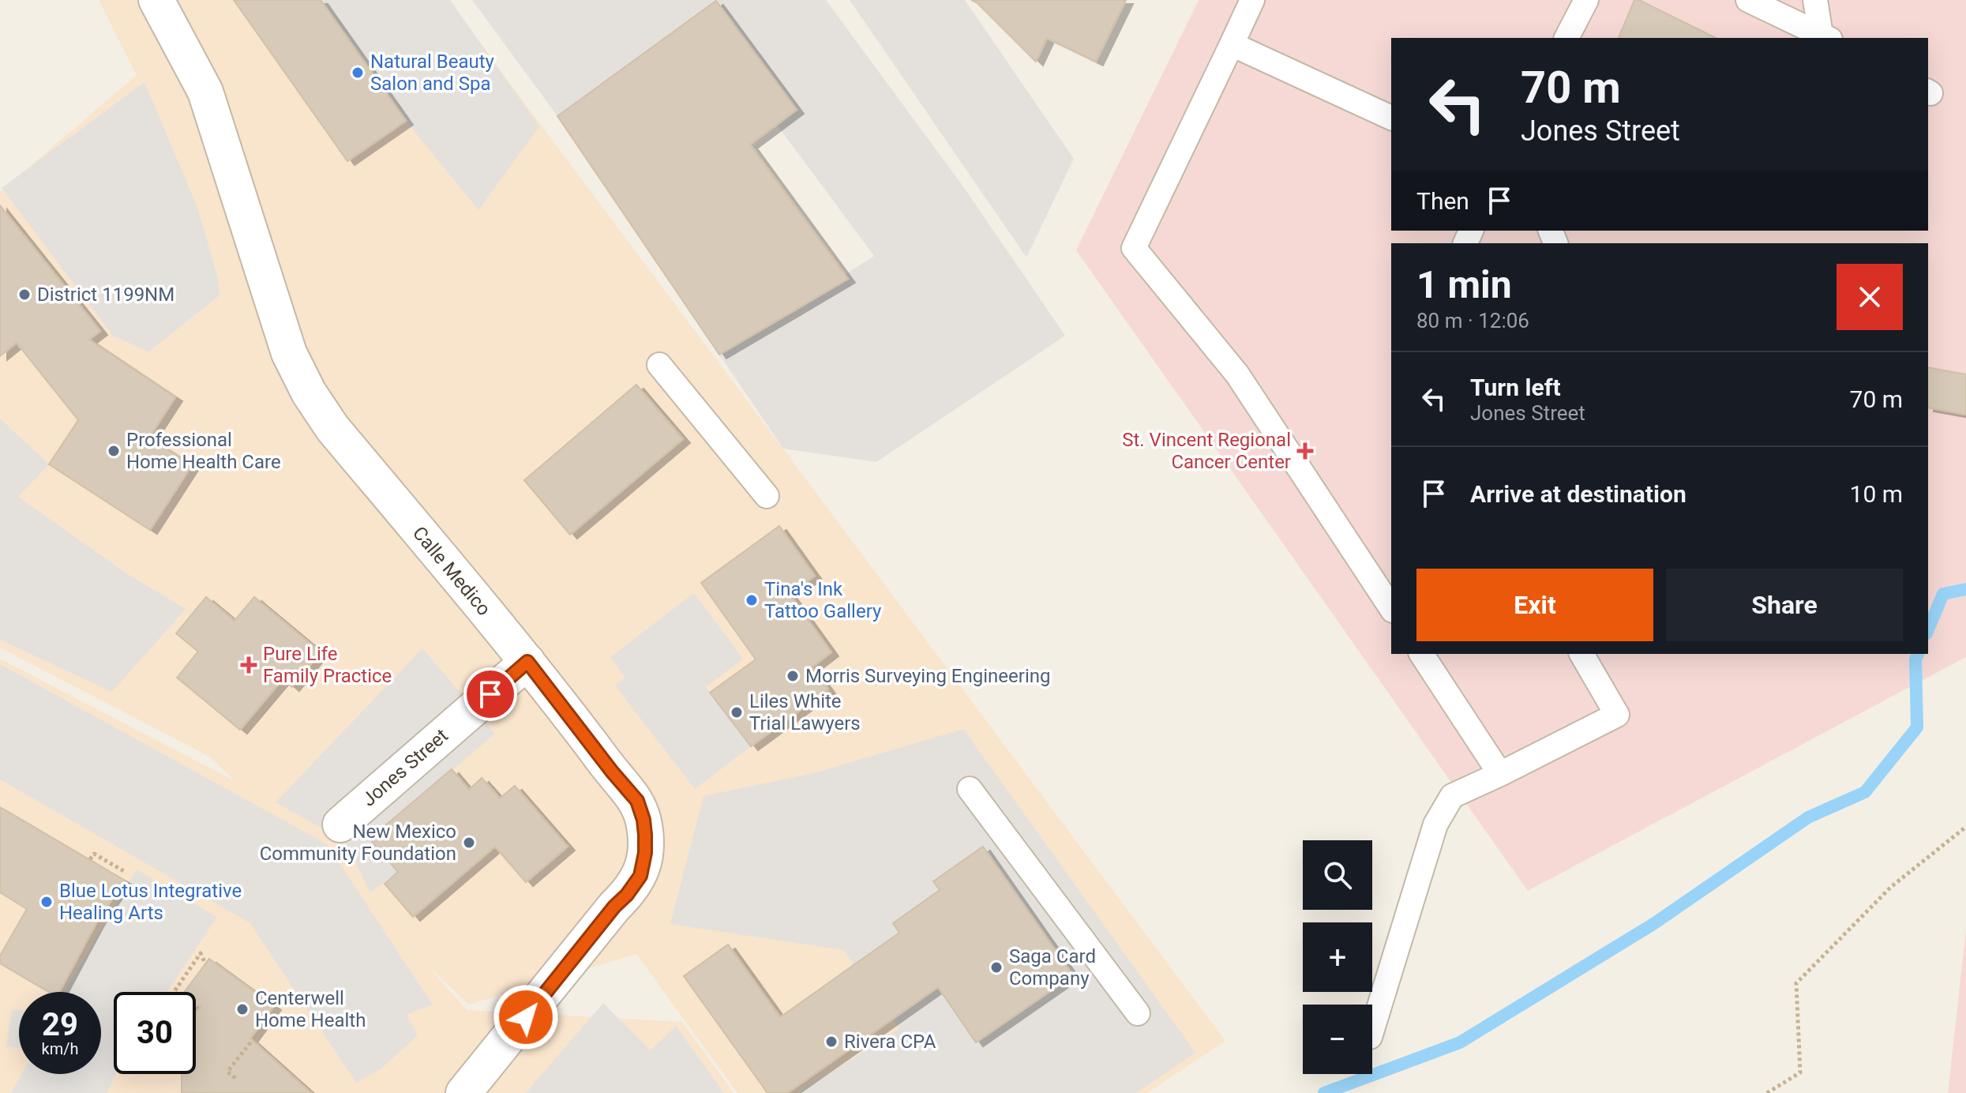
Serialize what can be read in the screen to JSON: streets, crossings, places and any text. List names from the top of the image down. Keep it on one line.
{"streets":{"street":["Calle Medico","Jones Street"]},"crossings":[["Calle Medico","Jones Street"]],"places":{"other":["Natural Beauty Salon and Spa","District 1199NM","Professional Home Health Care","Tina's Ink Tattoo Gallery","Morris Surveying Engineering","Liles White Trial Lawyers","New Mexico Community Foundation","Blue Lotus Integrative Healing Arts","Saga Card Company","Centerwell Home Health","Rivera CPA"],"health":["St. Vincent Regional Cancer Center","Pure Life Family Practice"]},"page":{"turn":["70 m","Jones Street"],"then":"Then","heading":["1 min","80 m · 12:06"],"list":[{"name":"Turn left","note":"Jones Street","value":"70 m"},{"name":"Arrive at destination","value":"10 m"}],"buttons":["Exit","Share"],"map_buttons":["+","−"],"speed":"29 km/h","limit":"30"}}
